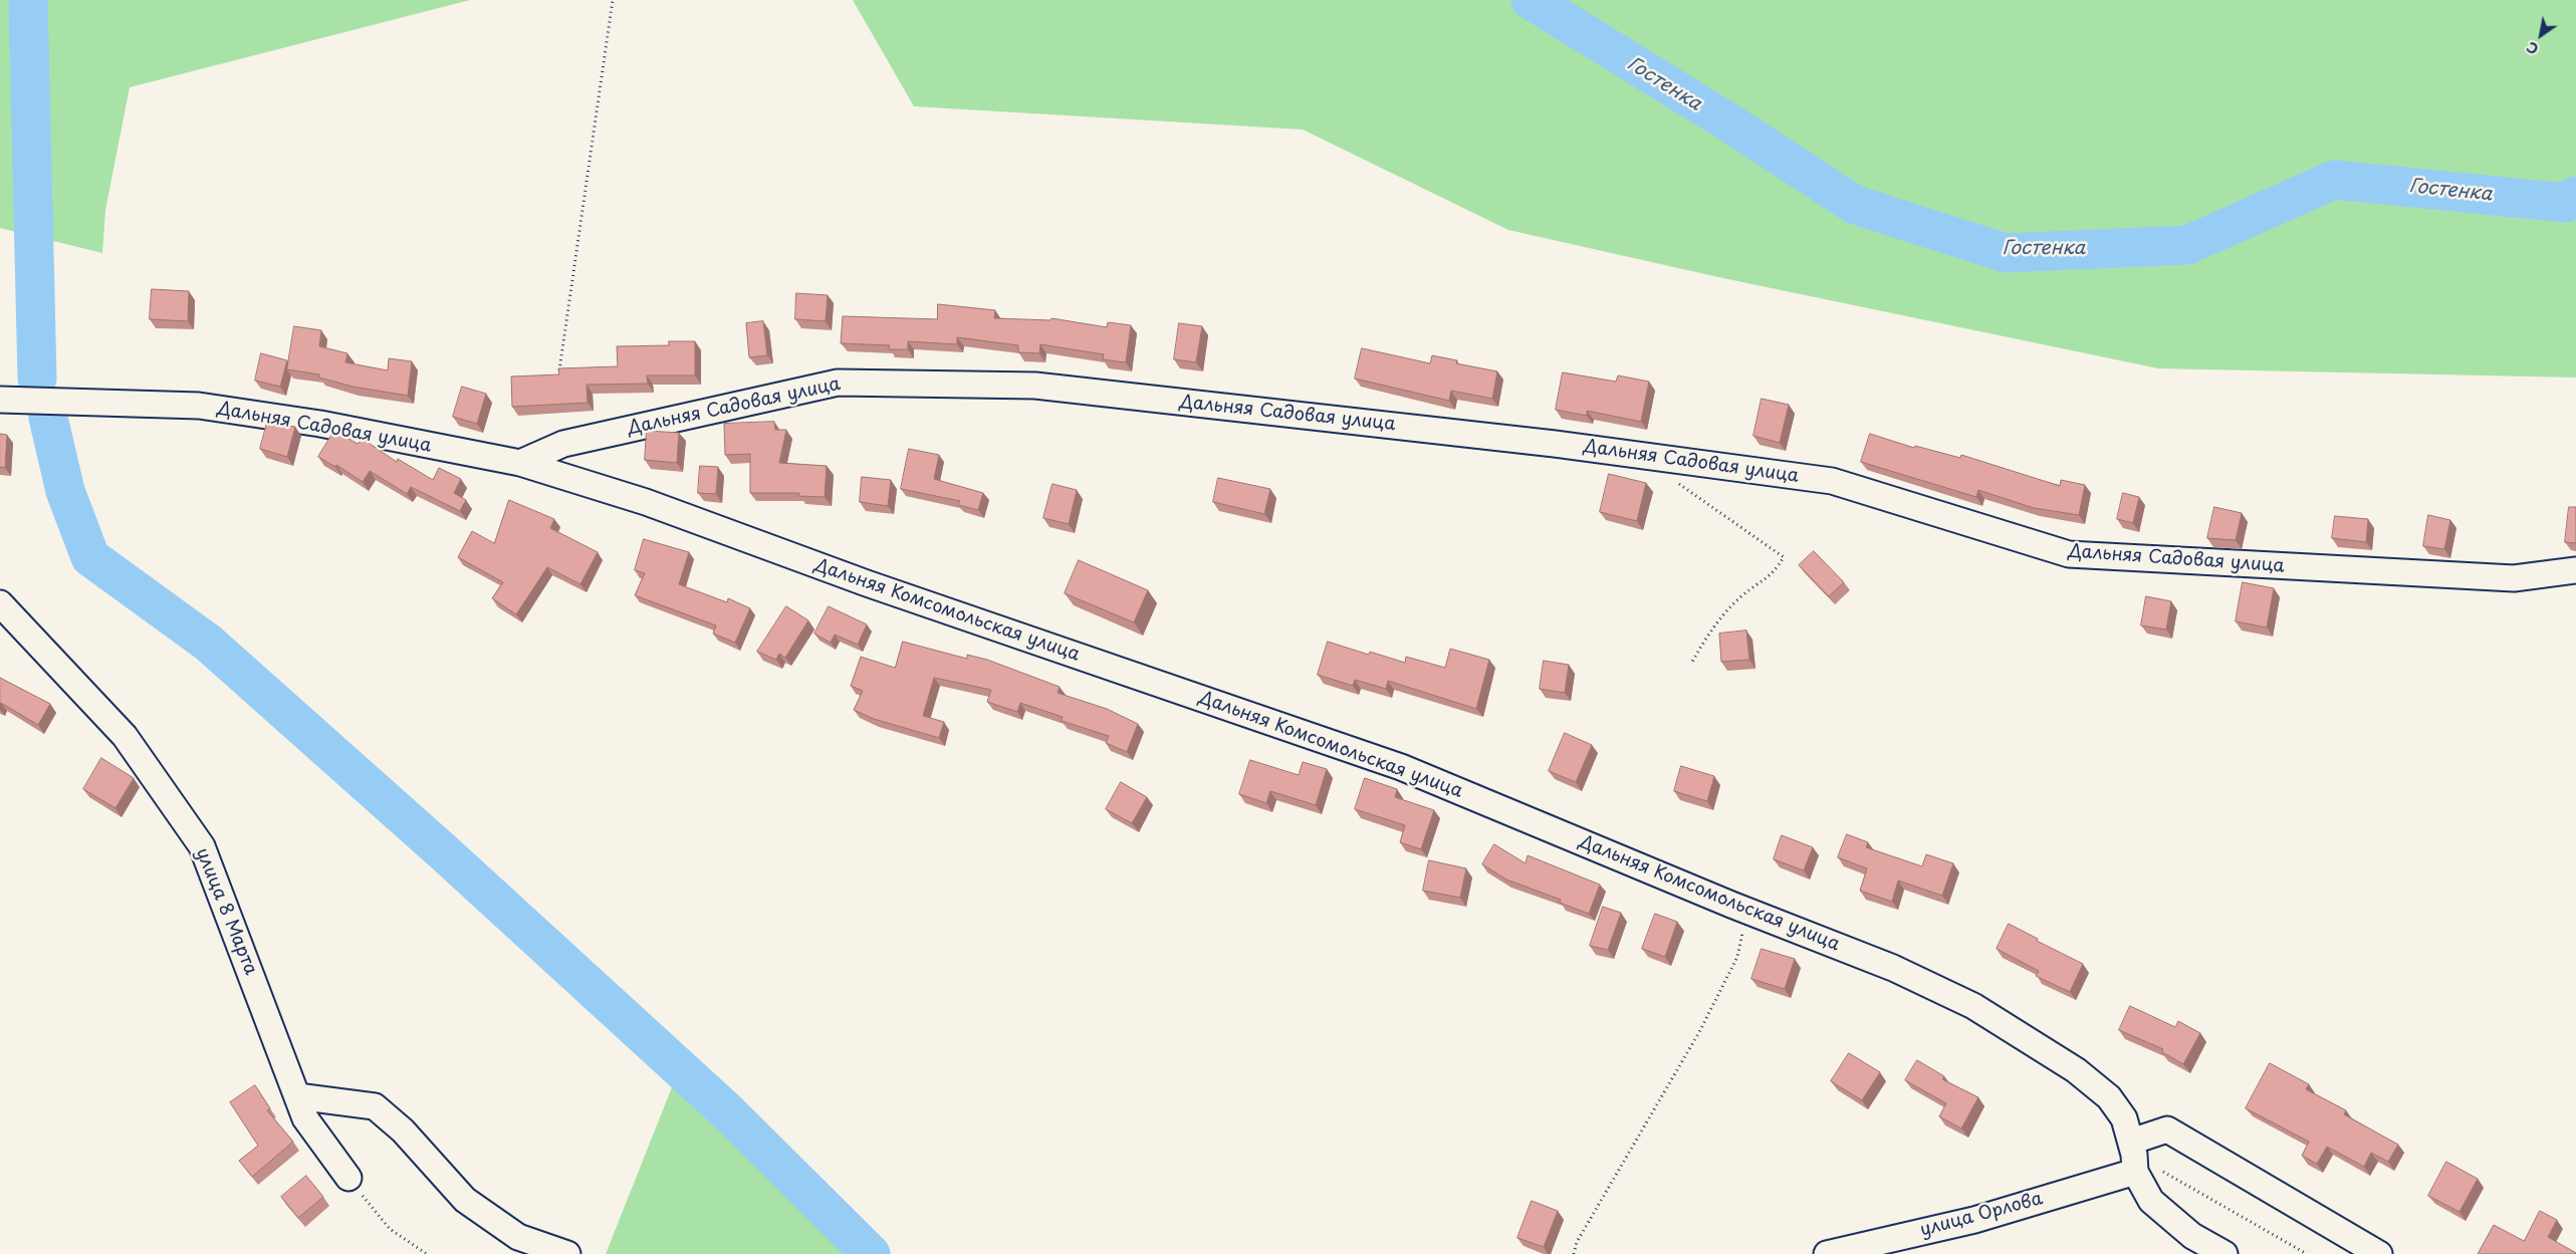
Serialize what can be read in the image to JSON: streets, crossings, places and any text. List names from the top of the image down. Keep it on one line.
{"streets":{"street":["Дальняя Садовая улица","Дальняя Комсомольская улица","улица 8 Марта","улица Орлова"]},"crossings":[["Дальняя Садовая улица","Дальняя Комсомольская улица"],["Дальняя Комсомольская улица","улица Орлова"]],"water":["Гостенка"],"north":"bottom left"}
